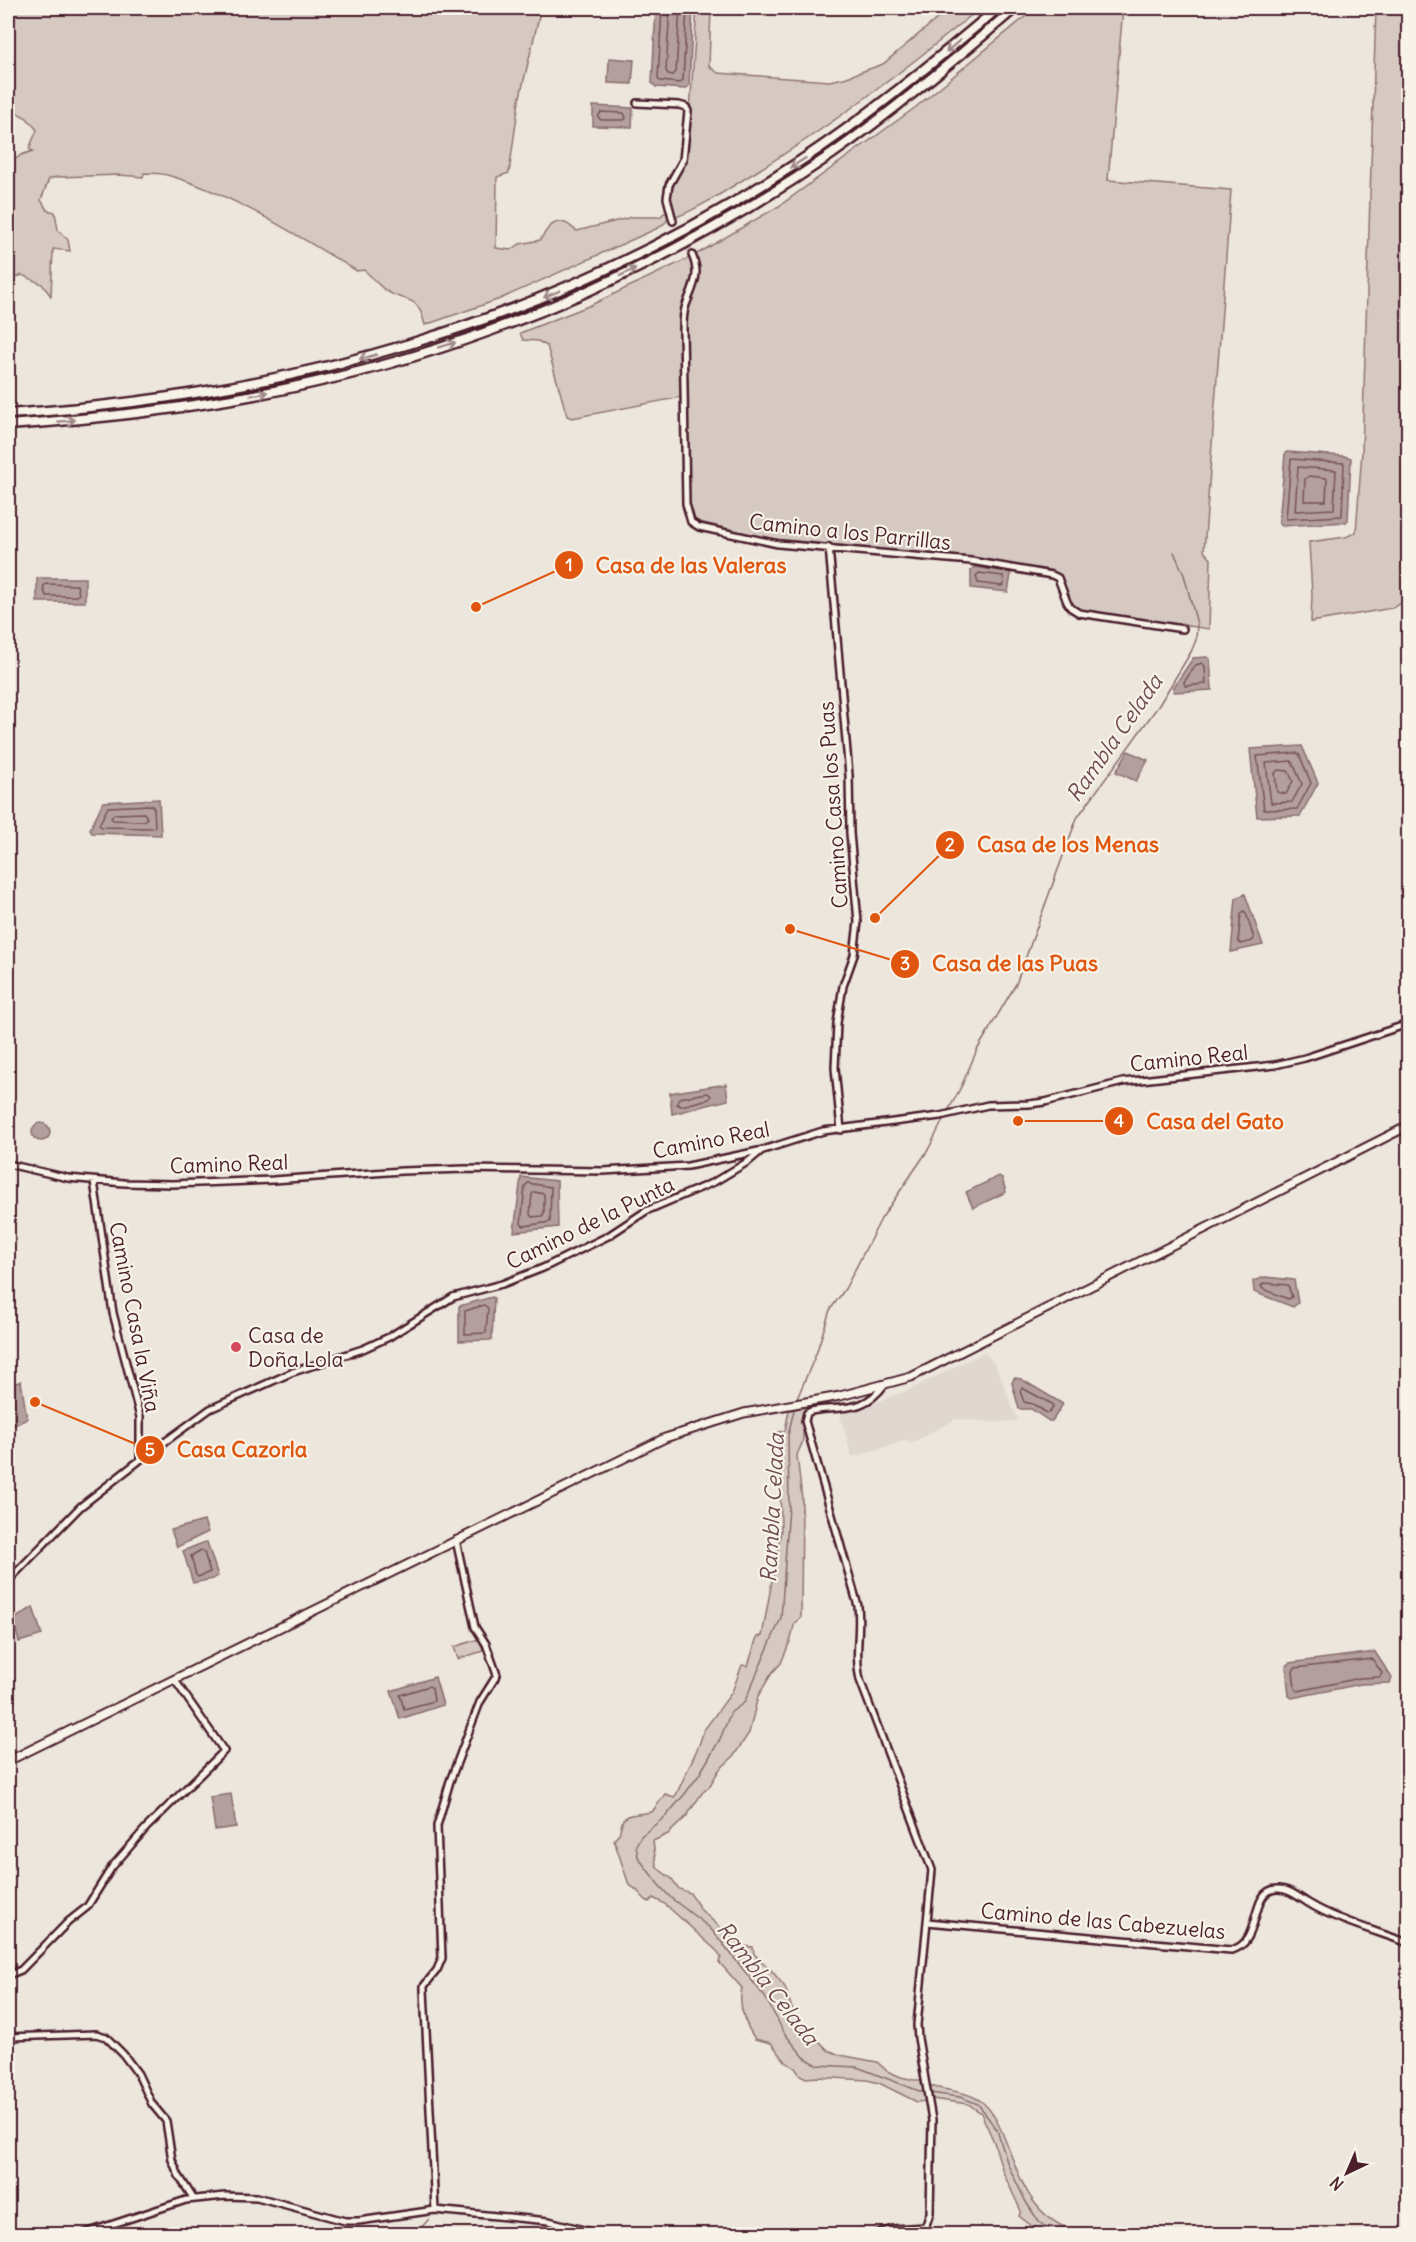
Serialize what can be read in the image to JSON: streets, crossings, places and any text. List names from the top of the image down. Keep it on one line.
{"streets":{"street":["Camino a los Parrillas","Camino Casa los Puas","Camino Real","Camino de la Punta","Camino Casa la Viña","Camino de las Cabezuelas"]},"crossings":[["Camino a los Parrillas","Camino Casa los Puas"],["Camino Casa los Puas","Camino Real"],["Camino Real","Camino de la Punta"],["Camino Real","Camino Casa la Viña"],["Camino de la Punta","Camino Casa la Viña"]],"water":["Rambla Celada"],"places":["Casa de las Valeras","Casa de los Menas","Casa de las Puas","Casa del Gato","Casa de Doña Lola","Casa Cazorla"],"north":"bottom left"}
